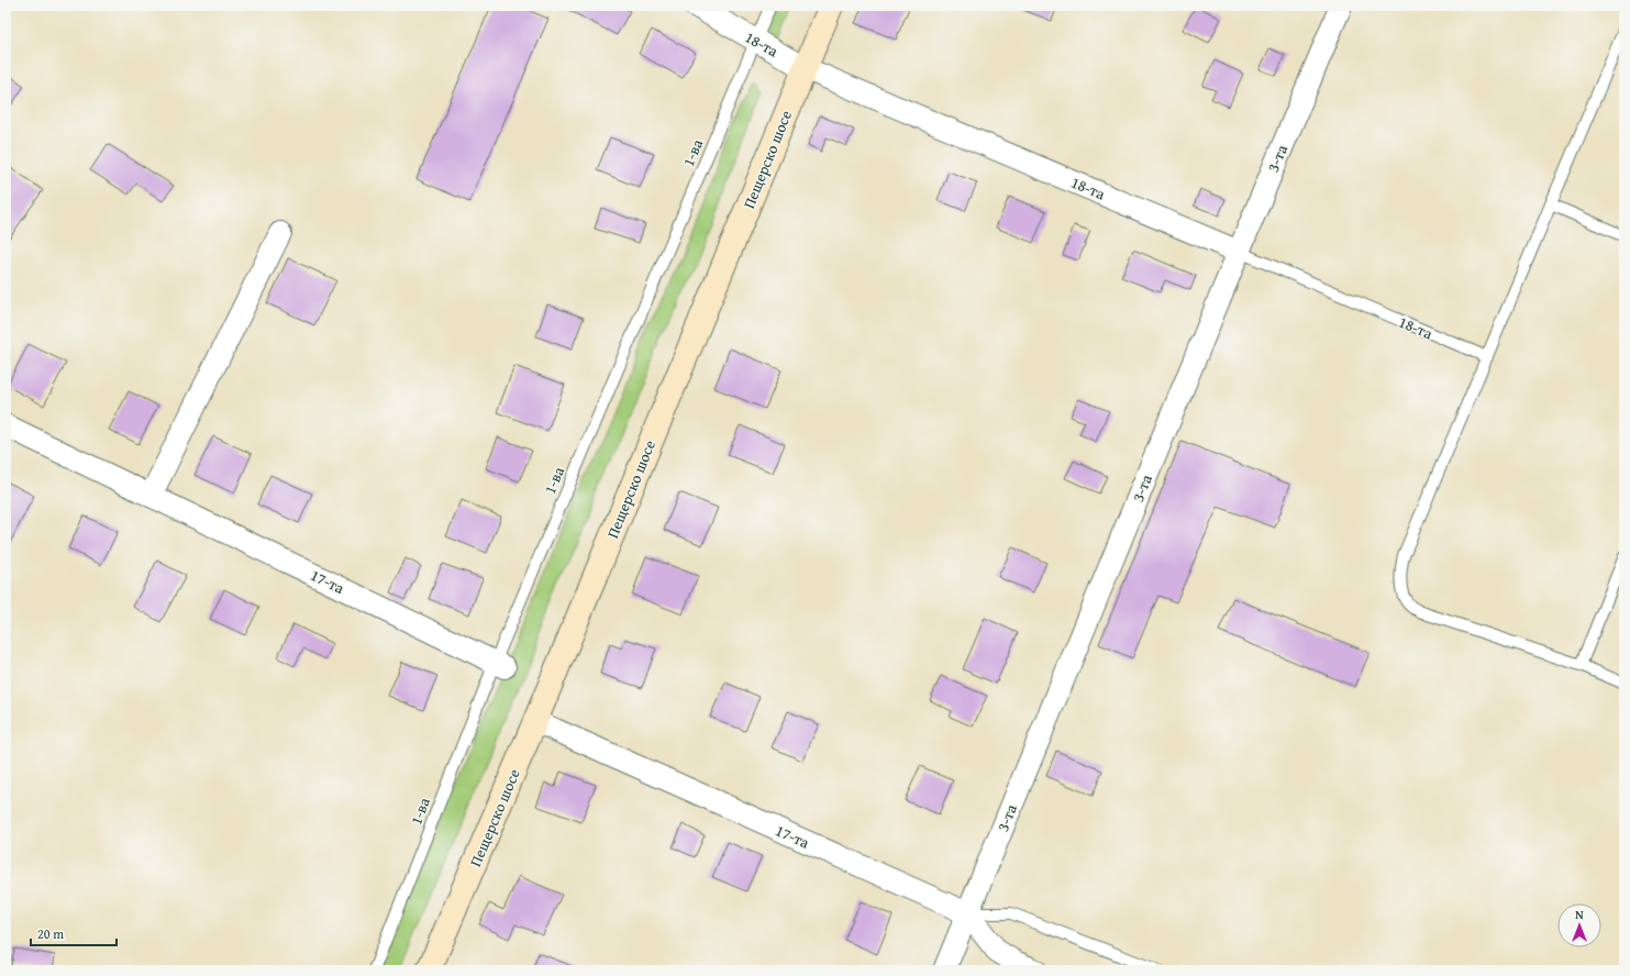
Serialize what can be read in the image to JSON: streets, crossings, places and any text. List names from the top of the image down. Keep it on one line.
{"streets":{"main road":["Пещерско шосе"],"street":["18-та","3-та","17-та"],"lane":["1-ва"]},"crossings":[["18-та","1-ва"],["18-та","3-та"],["18-та","Пещерско шосе"],["1-ва","17-та"],["3-та","17-та"],["Пещерско шосе","17-та"]],"scale_bar":"20 m","north":"top"}
